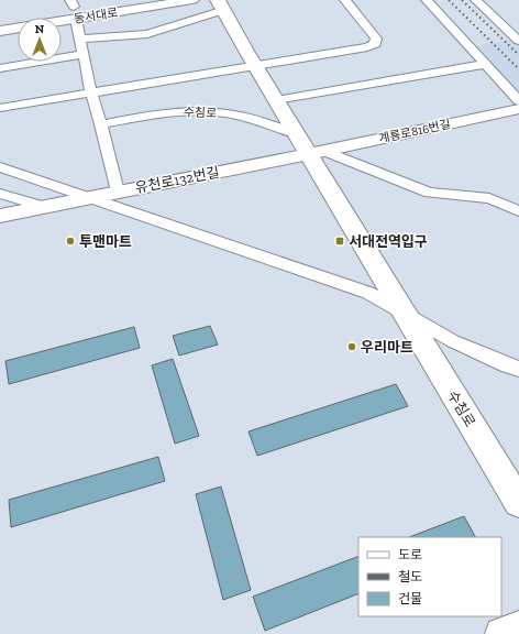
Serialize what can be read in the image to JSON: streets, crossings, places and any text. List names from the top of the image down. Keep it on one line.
{"streets":{"main road":["수침로"],"street":["동서대로","계룡로816번길","유천로132번길"]},"crossings":[["수침로","계룡로816번길"],["수침로","유천로132번길"],["계룡로816번길","유천로132번길"]],"places":{"other":["투맨마트","우리마트"],"transit":["서대전역입구"]},"legend":["도로","철도","건물"],"north":"top"}
